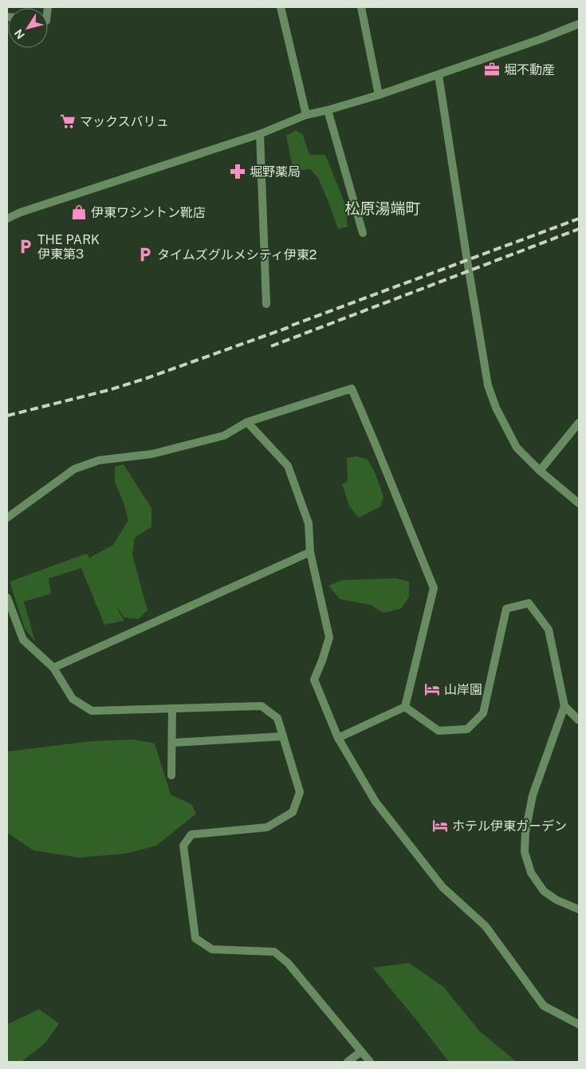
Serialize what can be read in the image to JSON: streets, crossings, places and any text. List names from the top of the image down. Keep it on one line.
{"districts":["松原湯端町"],"places":{"office":["堀不動産"],"supermarket":["マックスバリュ"],"pharmacy":["堀野薬局"],"shop":["伊東ワシントン靴店"],"parking":["THE PARK 伊東第3","タイムズグルメシティ伊東2"],"hotel":["山岸園","ホテル伊東ガーデン"]},"north":"bottom left"}
